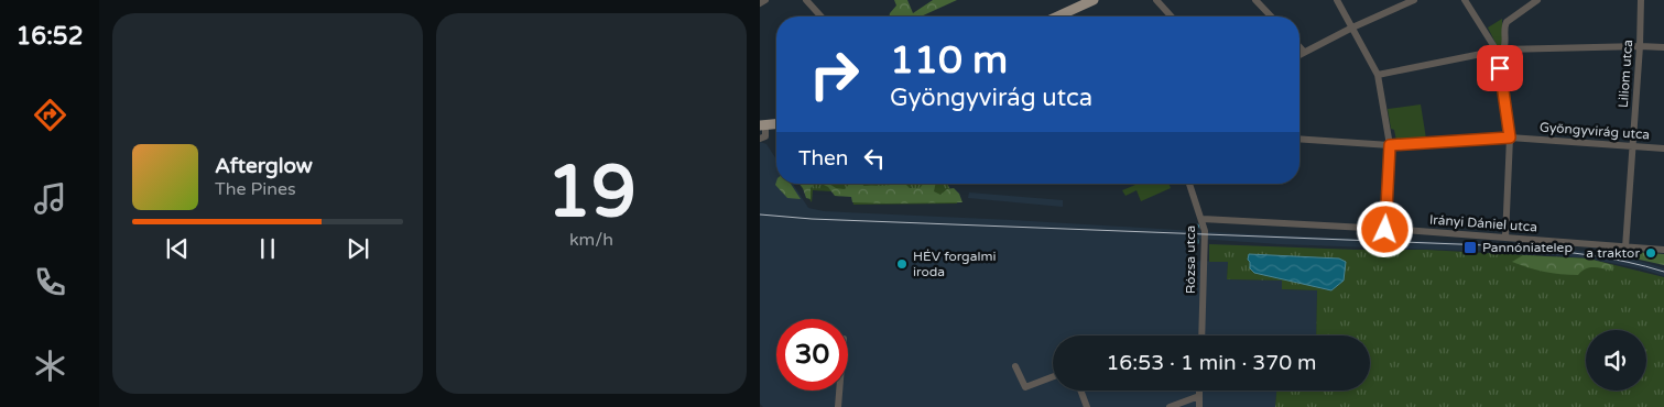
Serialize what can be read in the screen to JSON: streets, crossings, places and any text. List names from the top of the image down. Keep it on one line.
{"streets":{"street":["Liliom utca","Gyöngyvirág utca","Irányi Dániel utca","Rózsa utca"]},"crossings":[["Liliom utca","Gyöngyvirág utca"],["Liliom utca","Irányi Dániel utca"],["Irányi Dániel utca","Rózsa utca"]],"places":{"transit":["Pannóniatelep"],"other":["a traktor","HÉV forgalmi iroda"]},"page":{"tabs":"16:52","tile":["19","km/h"],"turn":["110 m","Gyöngyvirág utca"],"then":"Then","song":["Afterglow","The Pines"],"limit":"30","trip":"16:53 · 1 min · 370 m"}}
